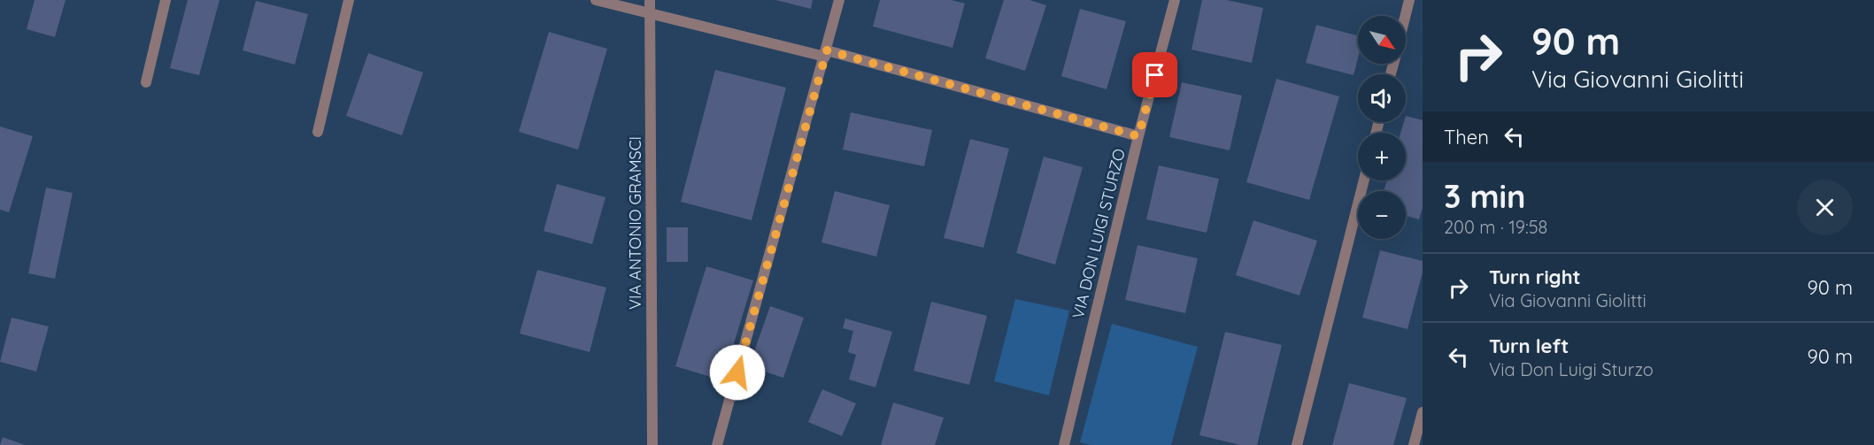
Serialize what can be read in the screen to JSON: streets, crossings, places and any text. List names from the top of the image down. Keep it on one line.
{"streets":{"street":["VIA ANTONIO GRAMSCI","VIA DON LUIGI STURZO"]},"north":"bottom right","page":{"turn":["90 m","Via Giovanni Giolitti"],"map_buttons":["+","−"],"then":"Then","heading":["3 min","200 m · 19:58"],"list":[{"name":"Turn right","note":"Via Giovanni Giolitti","value":"90 m"},{"name":"Turn left","note":"Via Don Luigi Sturzo","value":"90 m"}]}}
